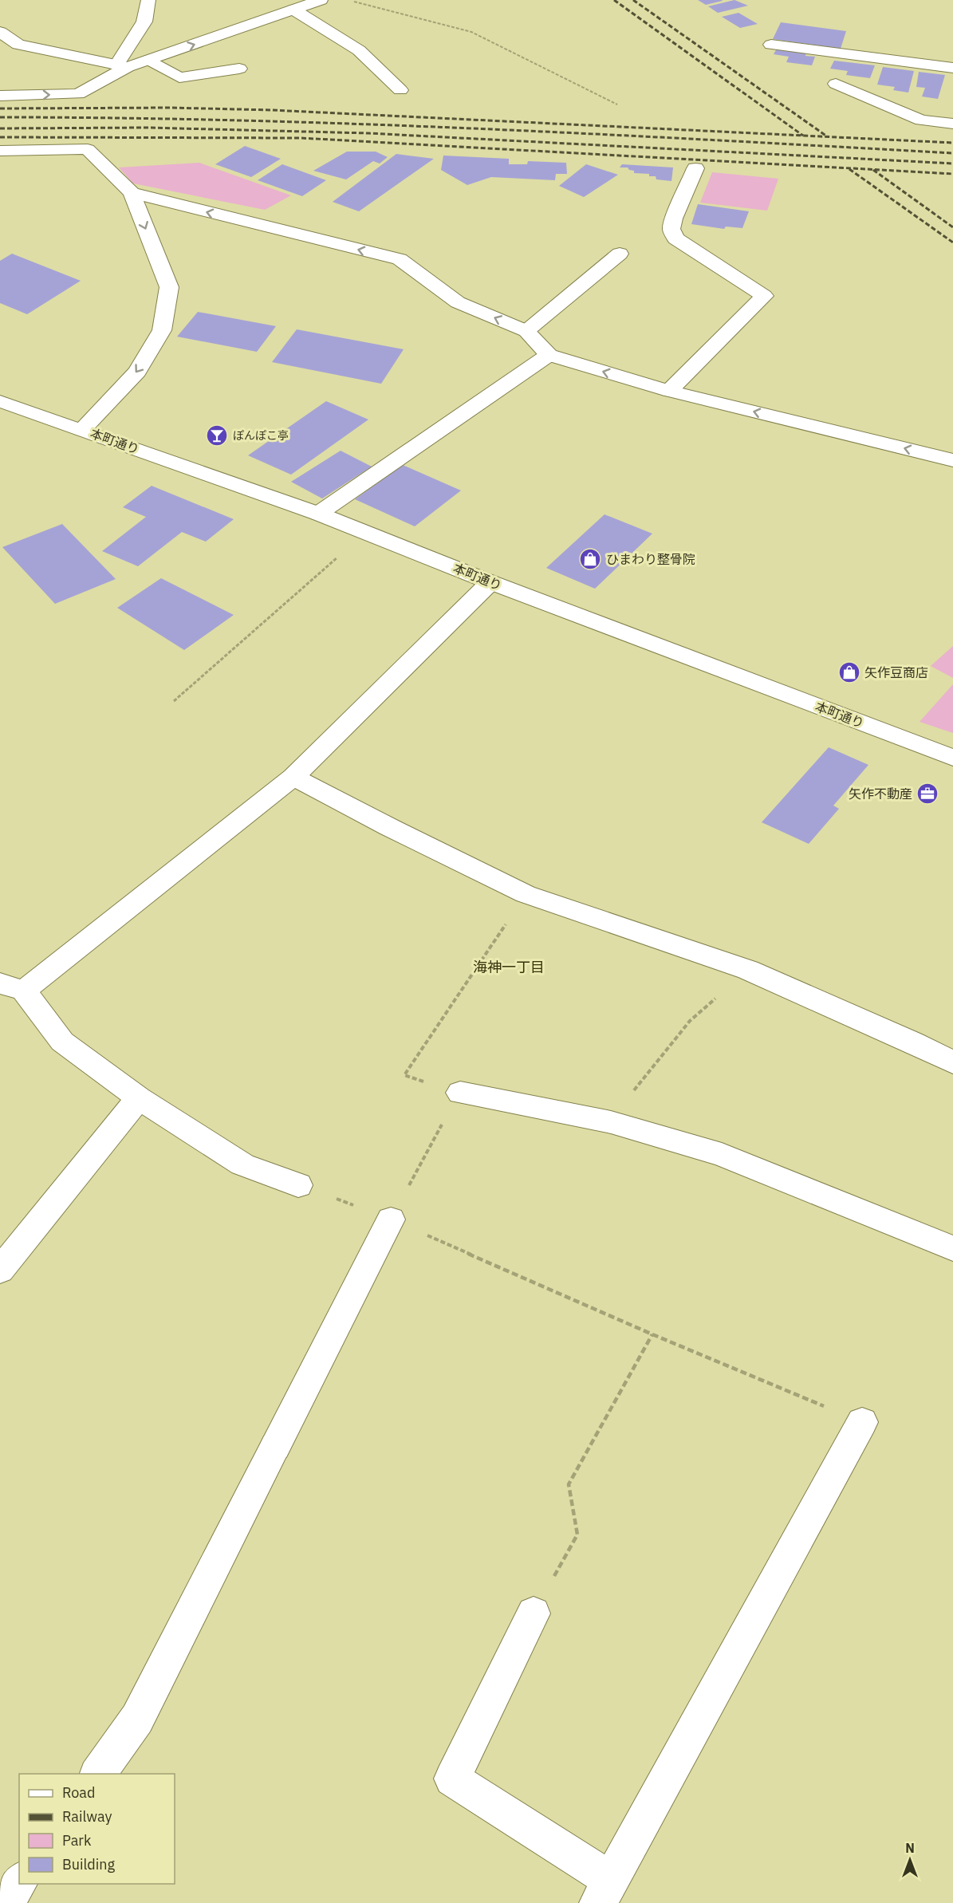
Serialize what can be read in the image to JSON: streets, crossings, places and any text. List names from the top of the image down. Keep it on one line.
{"streets":{"street":["本町通り"]},"districts":["海神一丁目"],"places":{"bar":["ぽんぽこ亭"],"shop":["ひまわり整骨院","矢作豆商店"],"office":["矢作不動産"]},"legend":["Road","Railway","Park","Building"],"north":"top"}
